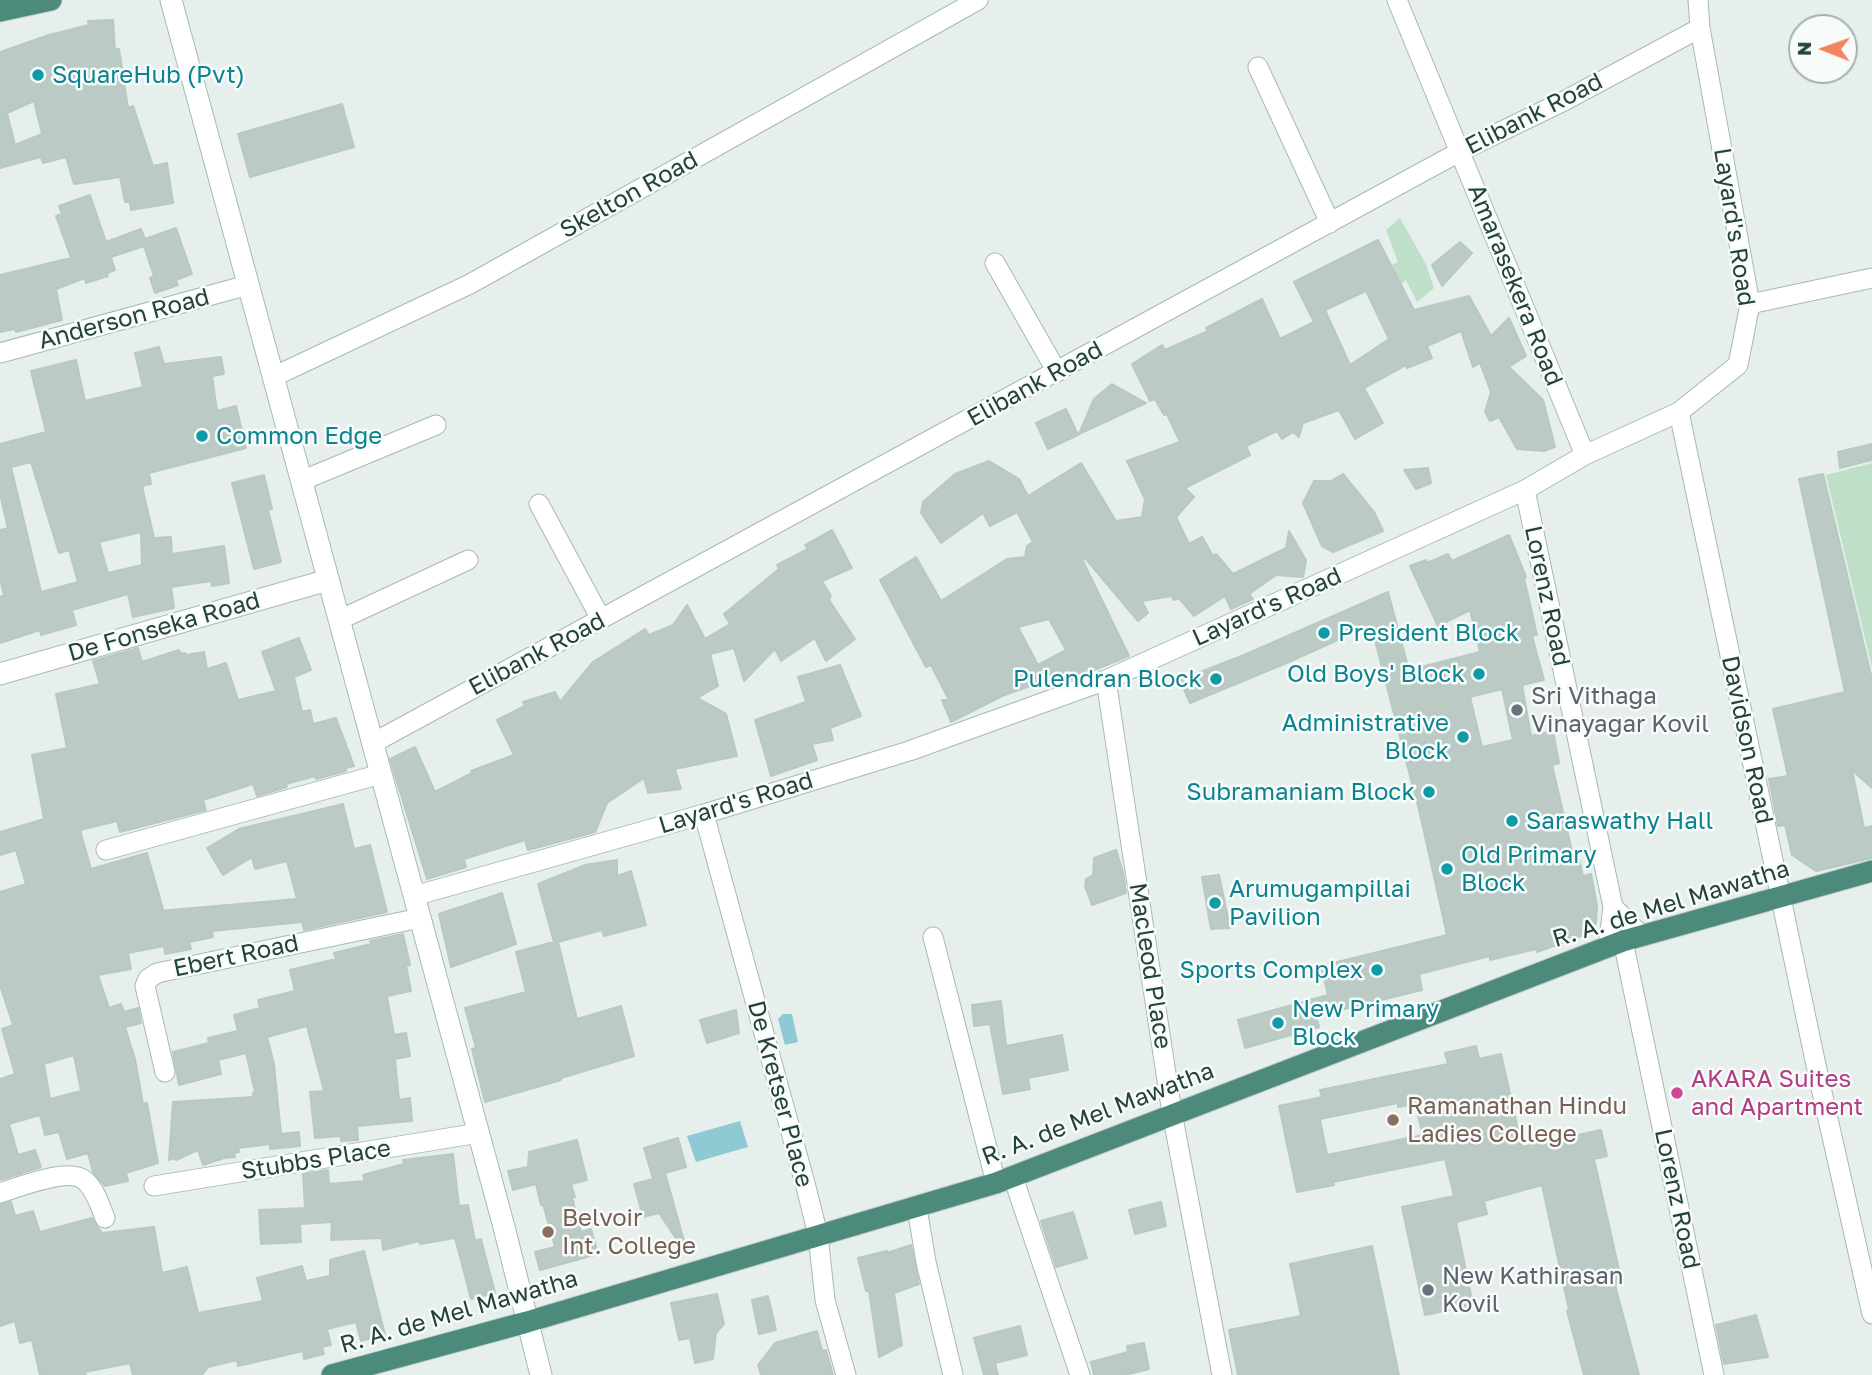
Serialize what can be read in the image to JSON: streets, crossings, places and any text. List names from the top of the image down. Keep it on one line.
{"streets":{"highway":["R. A. de Mel Mawatha"],"main road":["De Fonseka Road"],"street":["Elibank Road","Skelton Road","Layard's Road","Amarasekera Road","Anderson Road","Lorenz Road","Davidson Road","Ebert Road","Macleod Place","De Kretser Place","Stubbs Place"]},"crossings":[["Elibank Road","Layard's Road"],["Elibank Road","Amarasekera Road"],["Layard's Road","Amarasekera Road"],["Layard's Road","Lorenz Road"],["Layard's Road","Davidson Road"],["Layard's Road","Macleod Place"],["Layard's Road","De Kretser Place"],["Lorenz Road","R. A. de Mel Mawatha"],["Davidson Road","R. A. de Mel Mawatha"],["R. A. de Mel Mawatha","Macleod Place"],["R. A. de Mel Mawatha","De Kretser Place"]],"places":["SquareHub (Pvt)","Common Edge","President Block","Old Boys' Block","Pulendran Block","Sri Vithaga Vinayagar Kovil","Administrative Block","Subramaniam Block","Saraswathy Hall","Old Primary Block","Arumugampillai Pavilion","Sports Complex","New Primary Block","AKARA Suites and Apartment","Ramanathan Hindu Ladies College","Belvoir Int. College","New Kathirasan Kovil"],"north":"left"}
